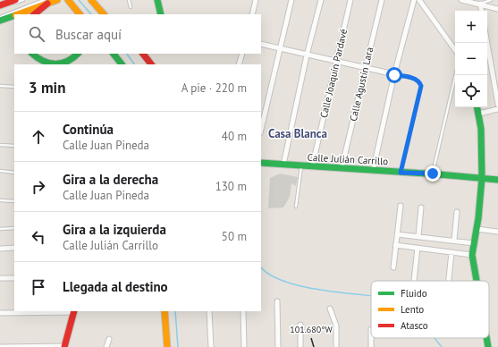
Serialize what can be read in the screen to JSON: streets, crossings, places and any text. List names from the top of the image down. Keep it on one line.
{"streets":{"street":["Calle Joaquín Pardavé","Calle Agustín Lara","Calle Julián Carrillo"]},"crossings":[["Calle Joaquín Pardavé","Calle Julián Carrillo"],["Calle Agustín Lara","Calle Julián Carrillo"]],"districts":["Casa Blanca"],"legend":["Fluido","Lento","Atasco"],"page":{"map_buttons":["+","−"],"search":"Buscar aquí","heading":["3 min","A pie · 220 m"],"list":[["Continúa","Calle Juan Pineda","40 m"],["Gira a la derecha","Calle Juan Pineda","130 m"],["Gira a la izquierda","Calle Julián Carrillo","50 m"],"Llegada al destino"]},"coordinates":["101.680°W"]}
